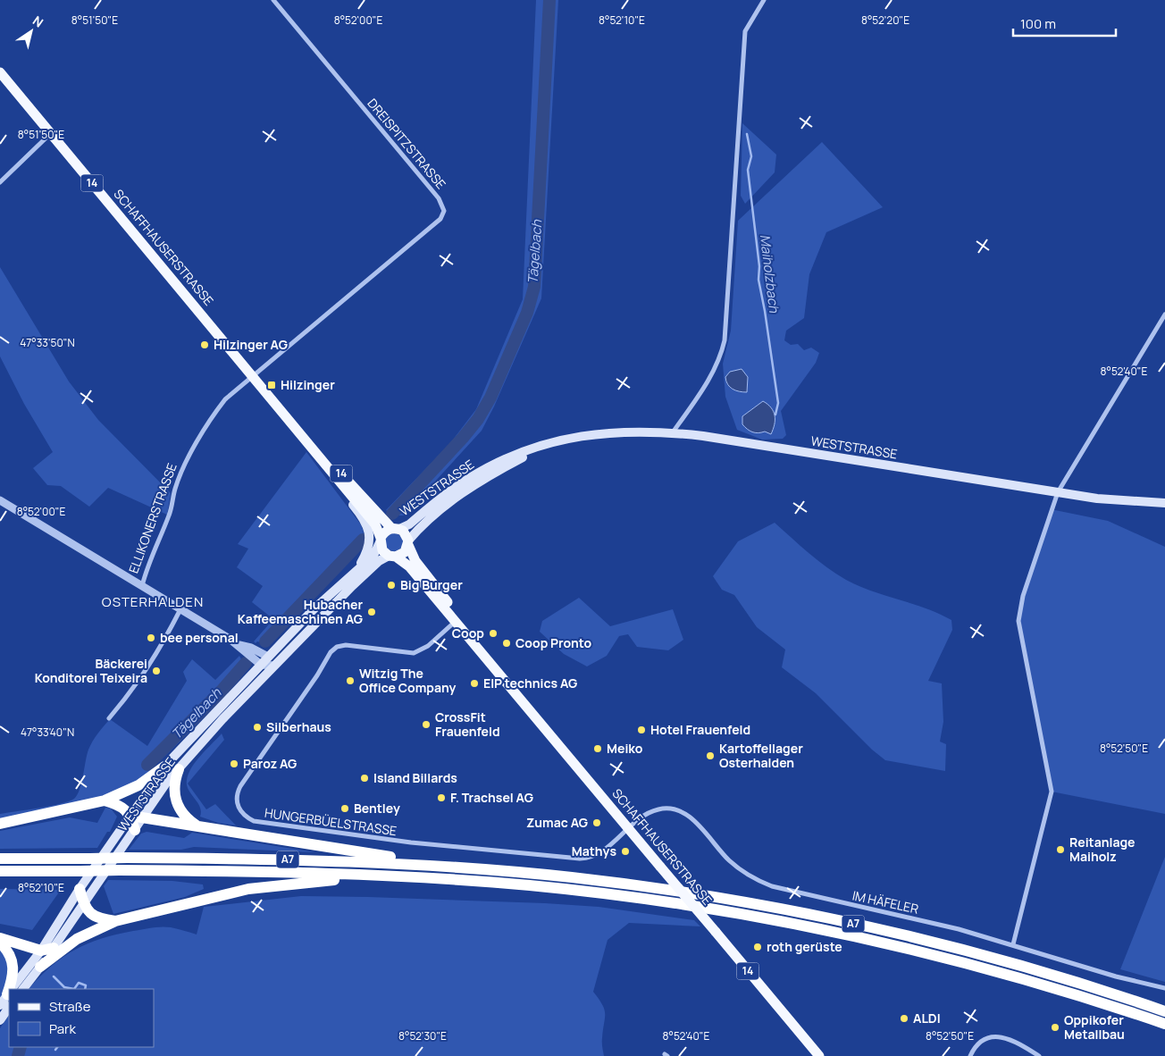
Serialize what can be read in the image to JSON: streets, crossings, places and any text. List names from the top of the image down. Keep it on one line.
{"streets":{"highway":["A7"],"main road":["14","SCHAFFHAUSERSTRASSE","WESTSTRASSE"],"street":["DREISPITZSTRASSE","ELLIKONERSTRASSE","HUNGERBÜELSTRASSE","IM HÄFELER"]},"crossings":[["DREISPITZSTRASSE","SCHAFFHAUSERSTRASSE"],["DREISPITZSTRASSE","ELLIKONERSTRASSE"],["SCHAFFHAUSERSTRASSE","WESTSTRASSE"],["SCHAFFHAUSERSTRASSE","ELLIKONERSTRASSE"],["SCHAFFHAUSERSTRASSE","HUNGERBÜELSTRASSE"],["SCHAFFHAUSERSTRASSE","IM HÄFELER"],["WESTSTRASSE","ELLIKONERSTRASSE"],["WESTSTRASSE","A7"],["HUNGERBÜELSTRASSE","IM HÄFELER"]],"districts":["OSTERHALDEN"],"water":["Tägelbach","Maiholzbach"],"places":{"other":["Hilzinger AG","Big Burger","Hubacher Kaffeemaschinen AG","Coop","bee personal","Coop Pronto","Bäckerei Konditorei Teixeira","Witzig The Office Company","EIP technics AG","CrossFit Frauenfeld","Silberhaus","Hotel Frauenfeld","Meiko","Kartoffellager Osterhalden","Paroz AG","Island Billards","F. Trachsel AG","Bentley","Zumac AG","Reitanlage Maiholz","Mathys","roth gerüste","ALDI","Oppikofer Metallbau"],"transit":["Hilzinger"]},"legend":["Straße","Park"],"scale_bar":"100 m","north":"top right","coordinates":["8°51'50\"E","8°52'00\"E","8°52'10\"E","8°52'20\"E","47°33'50\"N","8°52'40\"E","47°33'40\"N","8°52'50\"E","8°52'30\"E"]}
